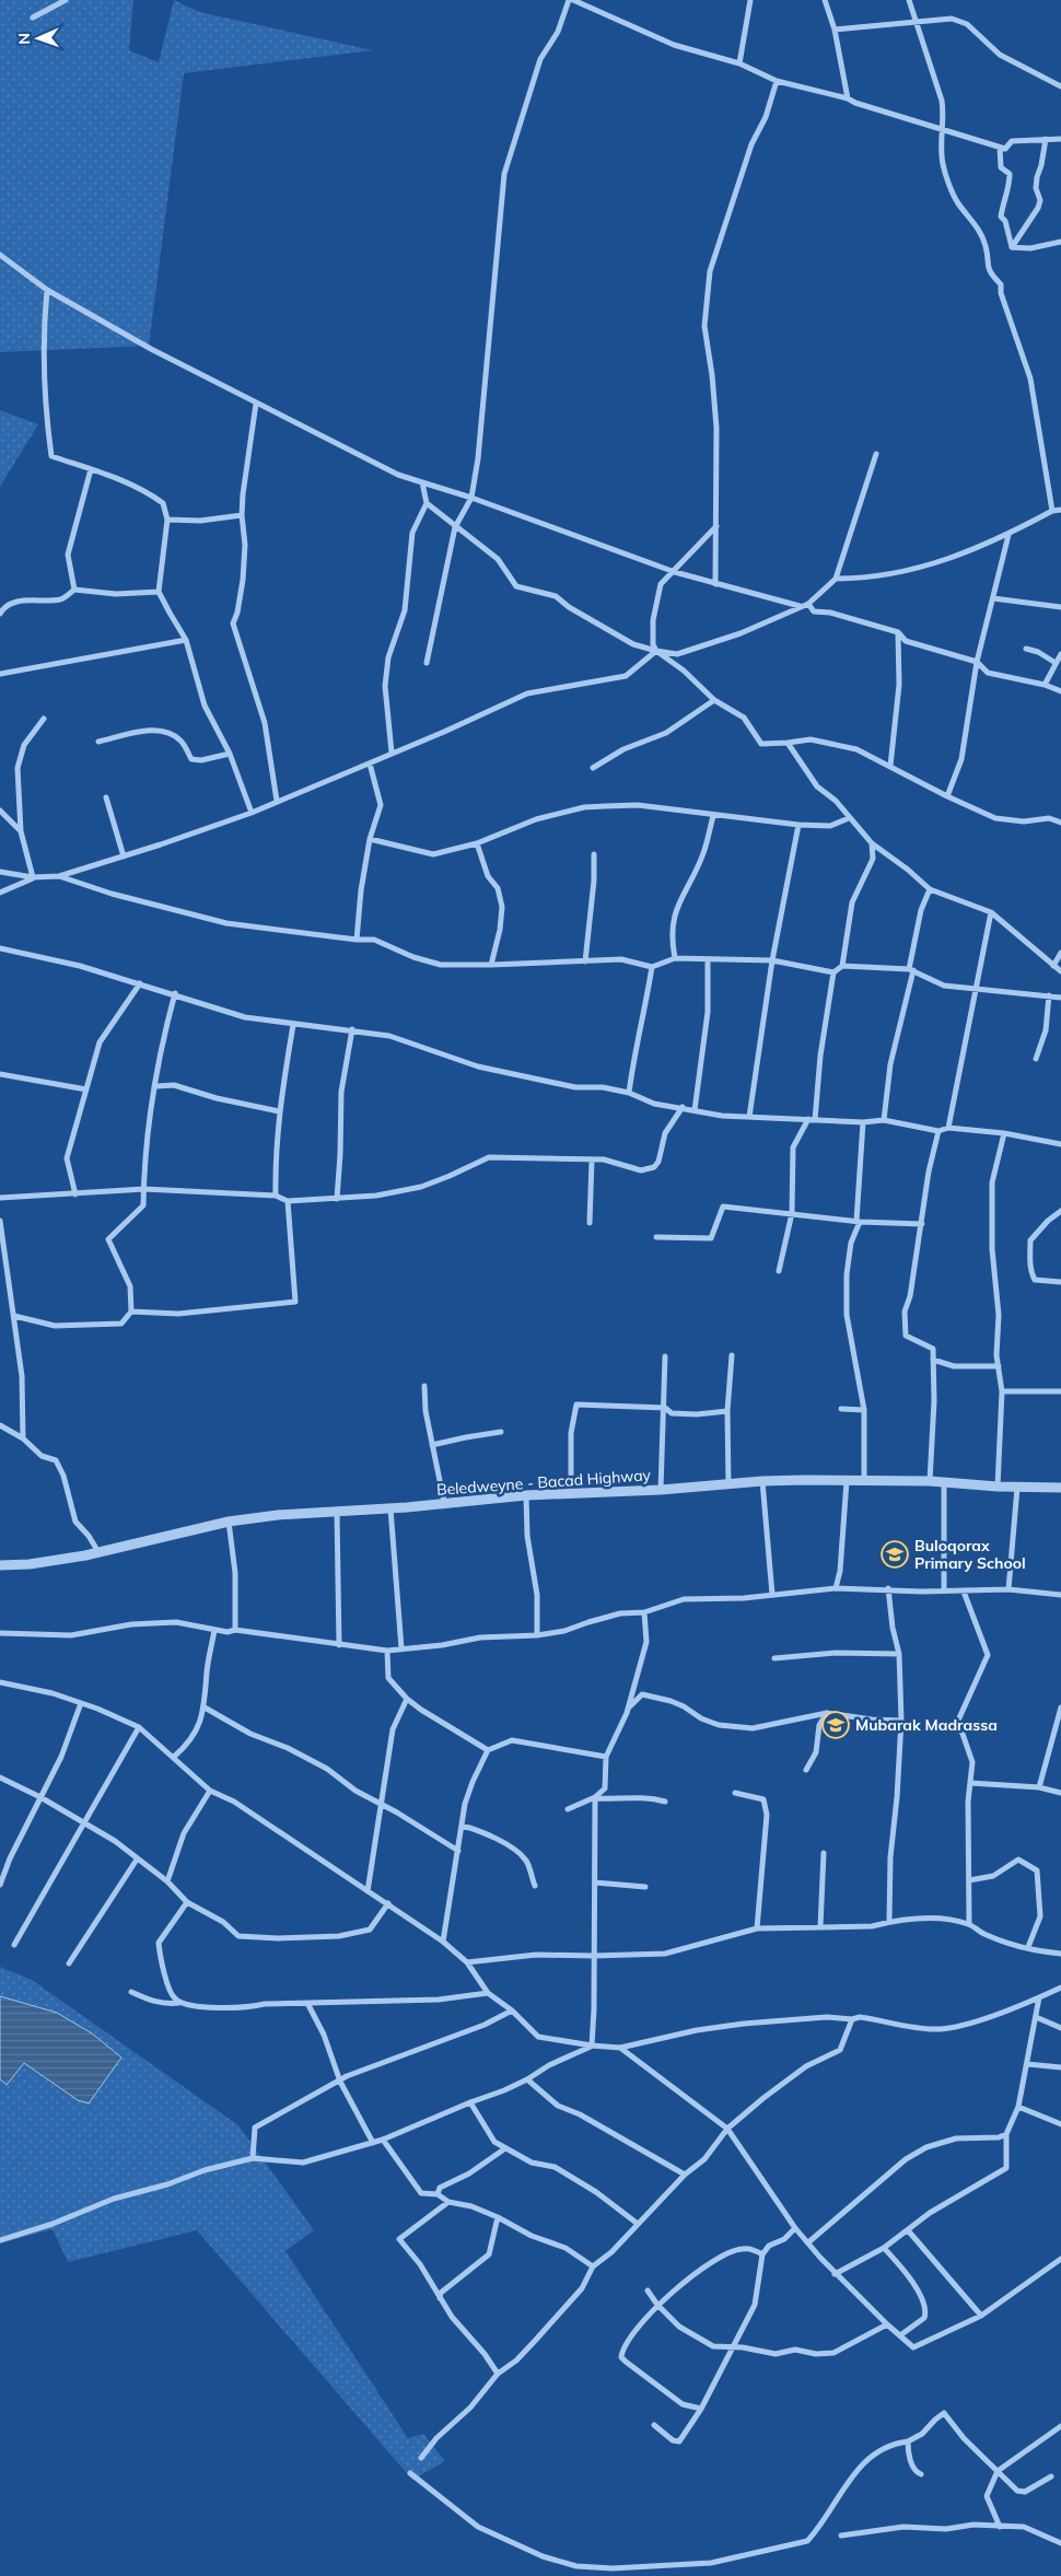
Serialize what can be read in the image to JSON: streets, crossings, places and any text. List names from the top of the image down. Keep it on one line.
{"streets":{"street":["Beledweyne - Bacad Highway"]},"places":{"school or university":["Buloqorax Primary School","Mubarak Madrassa"]},"north":"left"}
